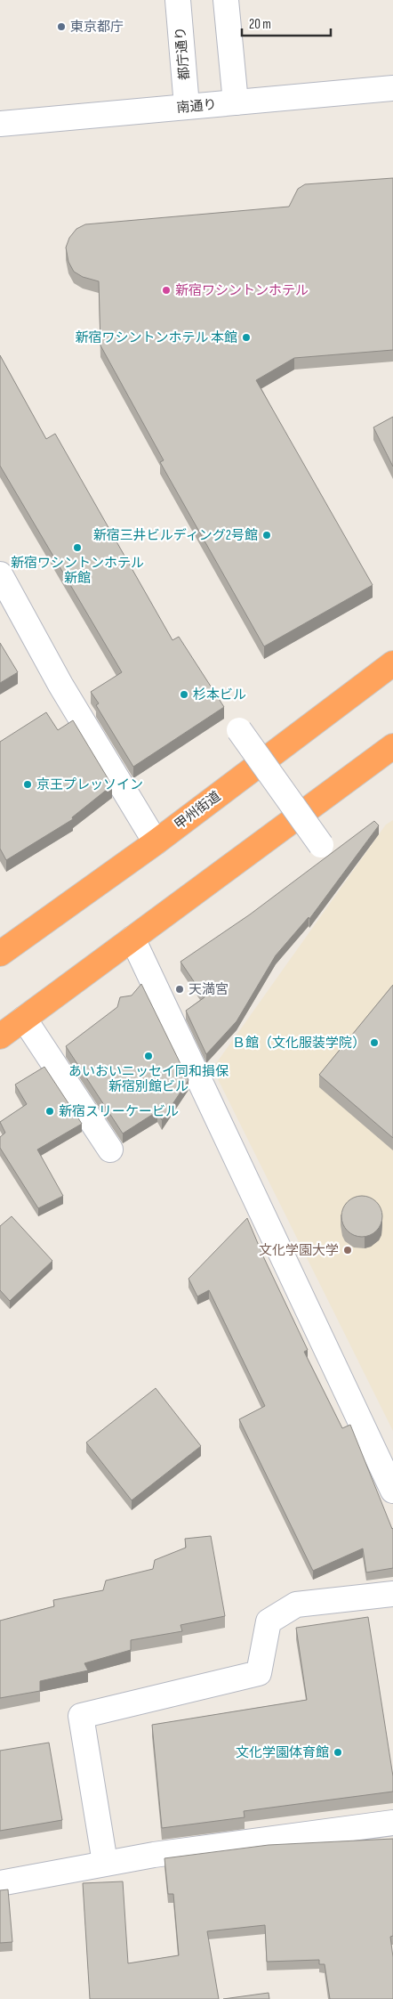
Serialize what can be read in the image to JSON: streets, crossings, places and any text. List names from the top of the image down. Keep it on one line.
{"streets":{"highway":["甲州街道"],"street":["都庁通り","南通り"]},"crossings":[["都庁通り","南通り"]],"places":["東京都庁","新宿ワシントンホテル","新宿ワシントンホテル 本館","新宿三井ビルディング2号館","新宿ワシントンホテル 新館","杉本ビル","京王プレッソイン","天満宮","Ｂ館（文化服装学院）","あいおいニッセイ同和損保 新宿別館ビル","新宿スリーケービル","文化学園大学","文化学園体育館"],"scale_bar":"20 m"}
